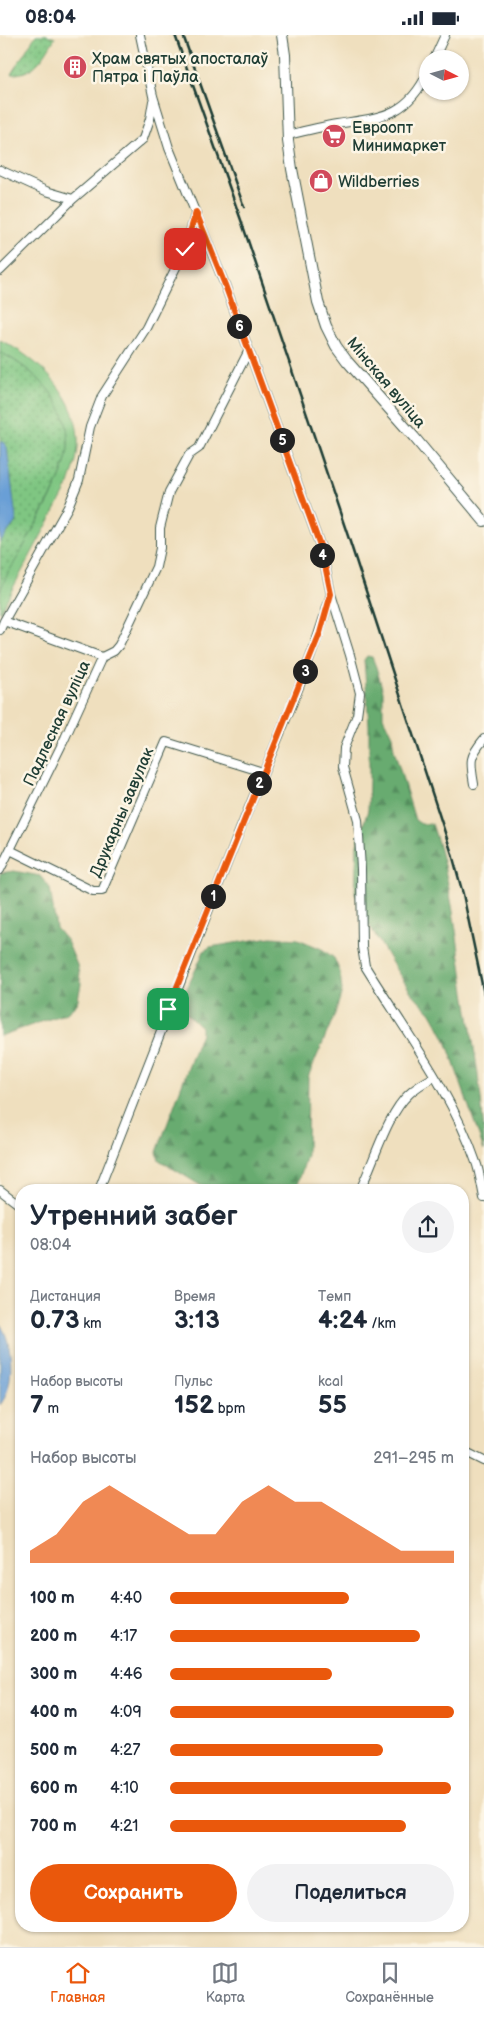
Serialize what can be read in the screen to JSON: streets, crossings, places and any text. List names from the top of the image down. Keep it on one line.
{"streets":{"street":["Мінская вуліца","Падлесная вуліца","Друкарны завулак"]},"crossings":[["Падлесная вуліца","Друкарны завулак"]],"places":{"building":["Храм святых апосталаў Пятра і Паўла"],"supermarket":["Евроопт Минимаркет"],"shop":["Wildberries"]},"north":"right","page":{"status":"08:04","pins":["6","5","4","3","2","1"],"heading":["Утренний забег","08:04"],"stats":[["Дистанция","0.73 km"],["Время","3:13"],["Темп","4:24 /km"],["Набор высоты","7 m"],["Пульс","152 bpm"],["kcal","55"]],"chart":["Набор высоты","291–295 m"],"list":[{"name":"100 m","note":"4:40"},{"name":"200 m","note":"4:17"},{"name":"300 m","note":"4:46"},{"name":"400 m","note":"4:09"},{"name":"500 m","note":"4:27"},{"name":"600 m","note":"4:10"},{"name":"700 m","note":"4:21"}],"buttons":["Сохранить","Поделиться"],"tabs":["Главная","Карта","Сохранённые"]}}
